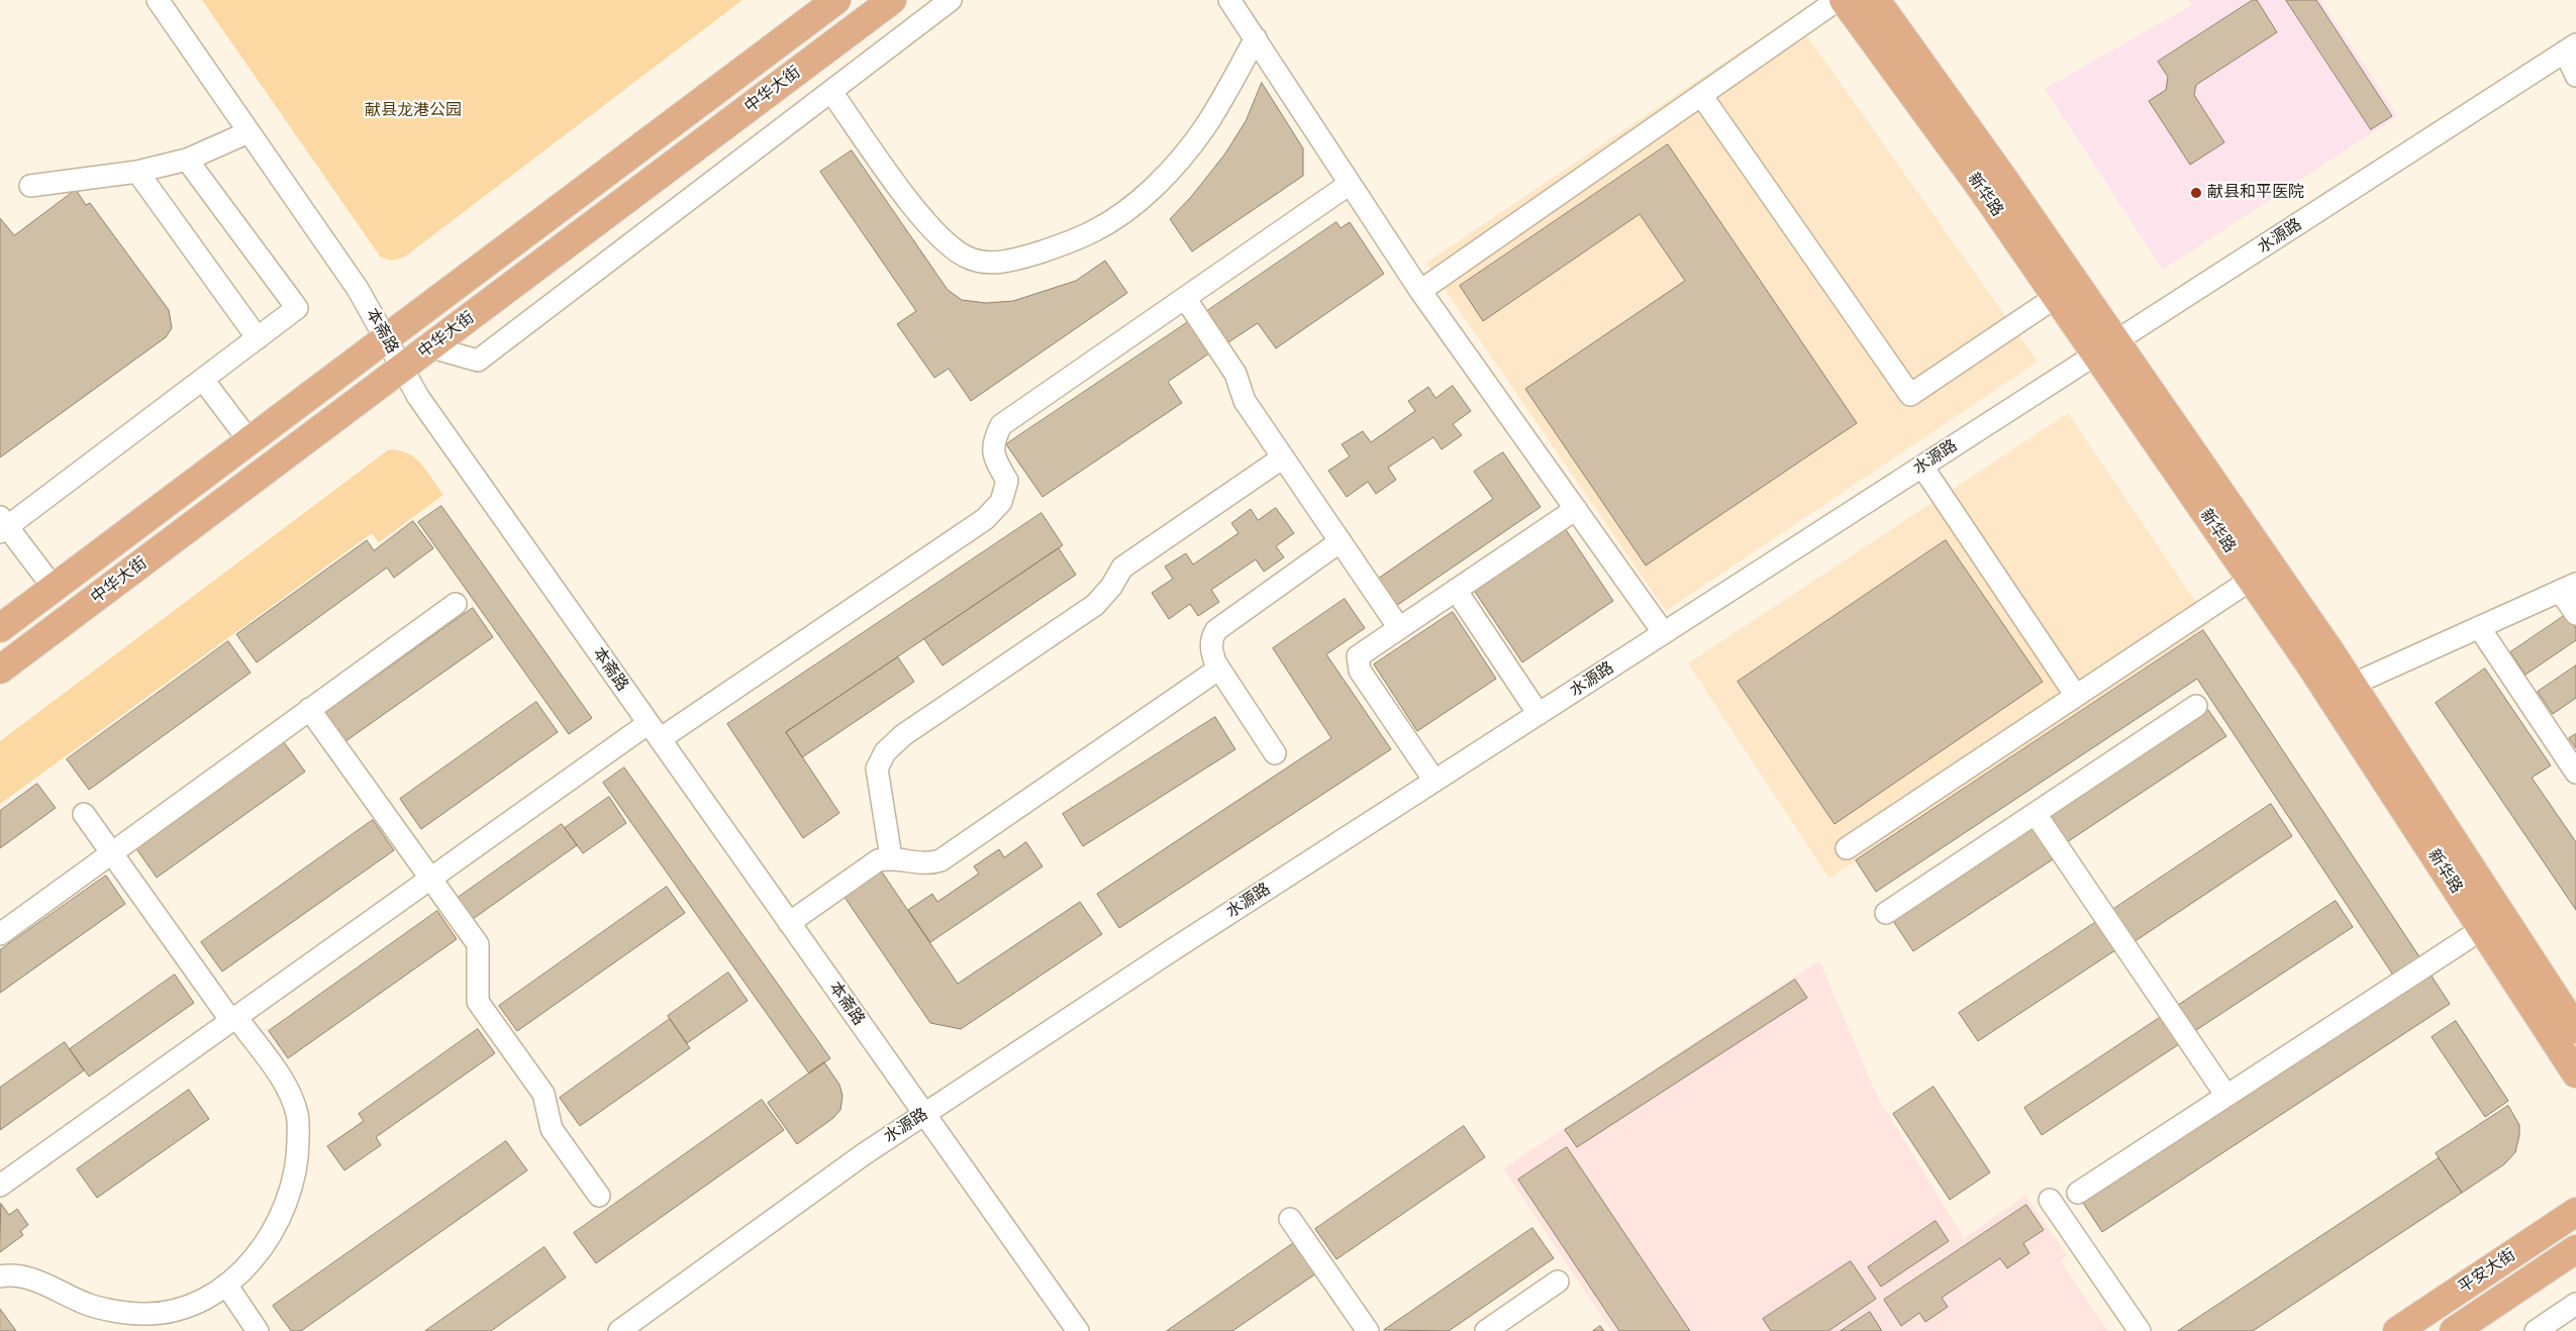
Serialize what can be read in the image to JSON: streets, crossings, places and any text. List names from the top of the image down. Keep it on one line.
{"streets":{"main road":["中华大街","新华路","平安大街"],"street":["水源路","本斋路"]},"crossings":[["中华大街","本斋路"],["新华路","水源路"],["水源路","本斋路"]],"parks":["献县龙港公园"],"places":["献县和平医院"]}
